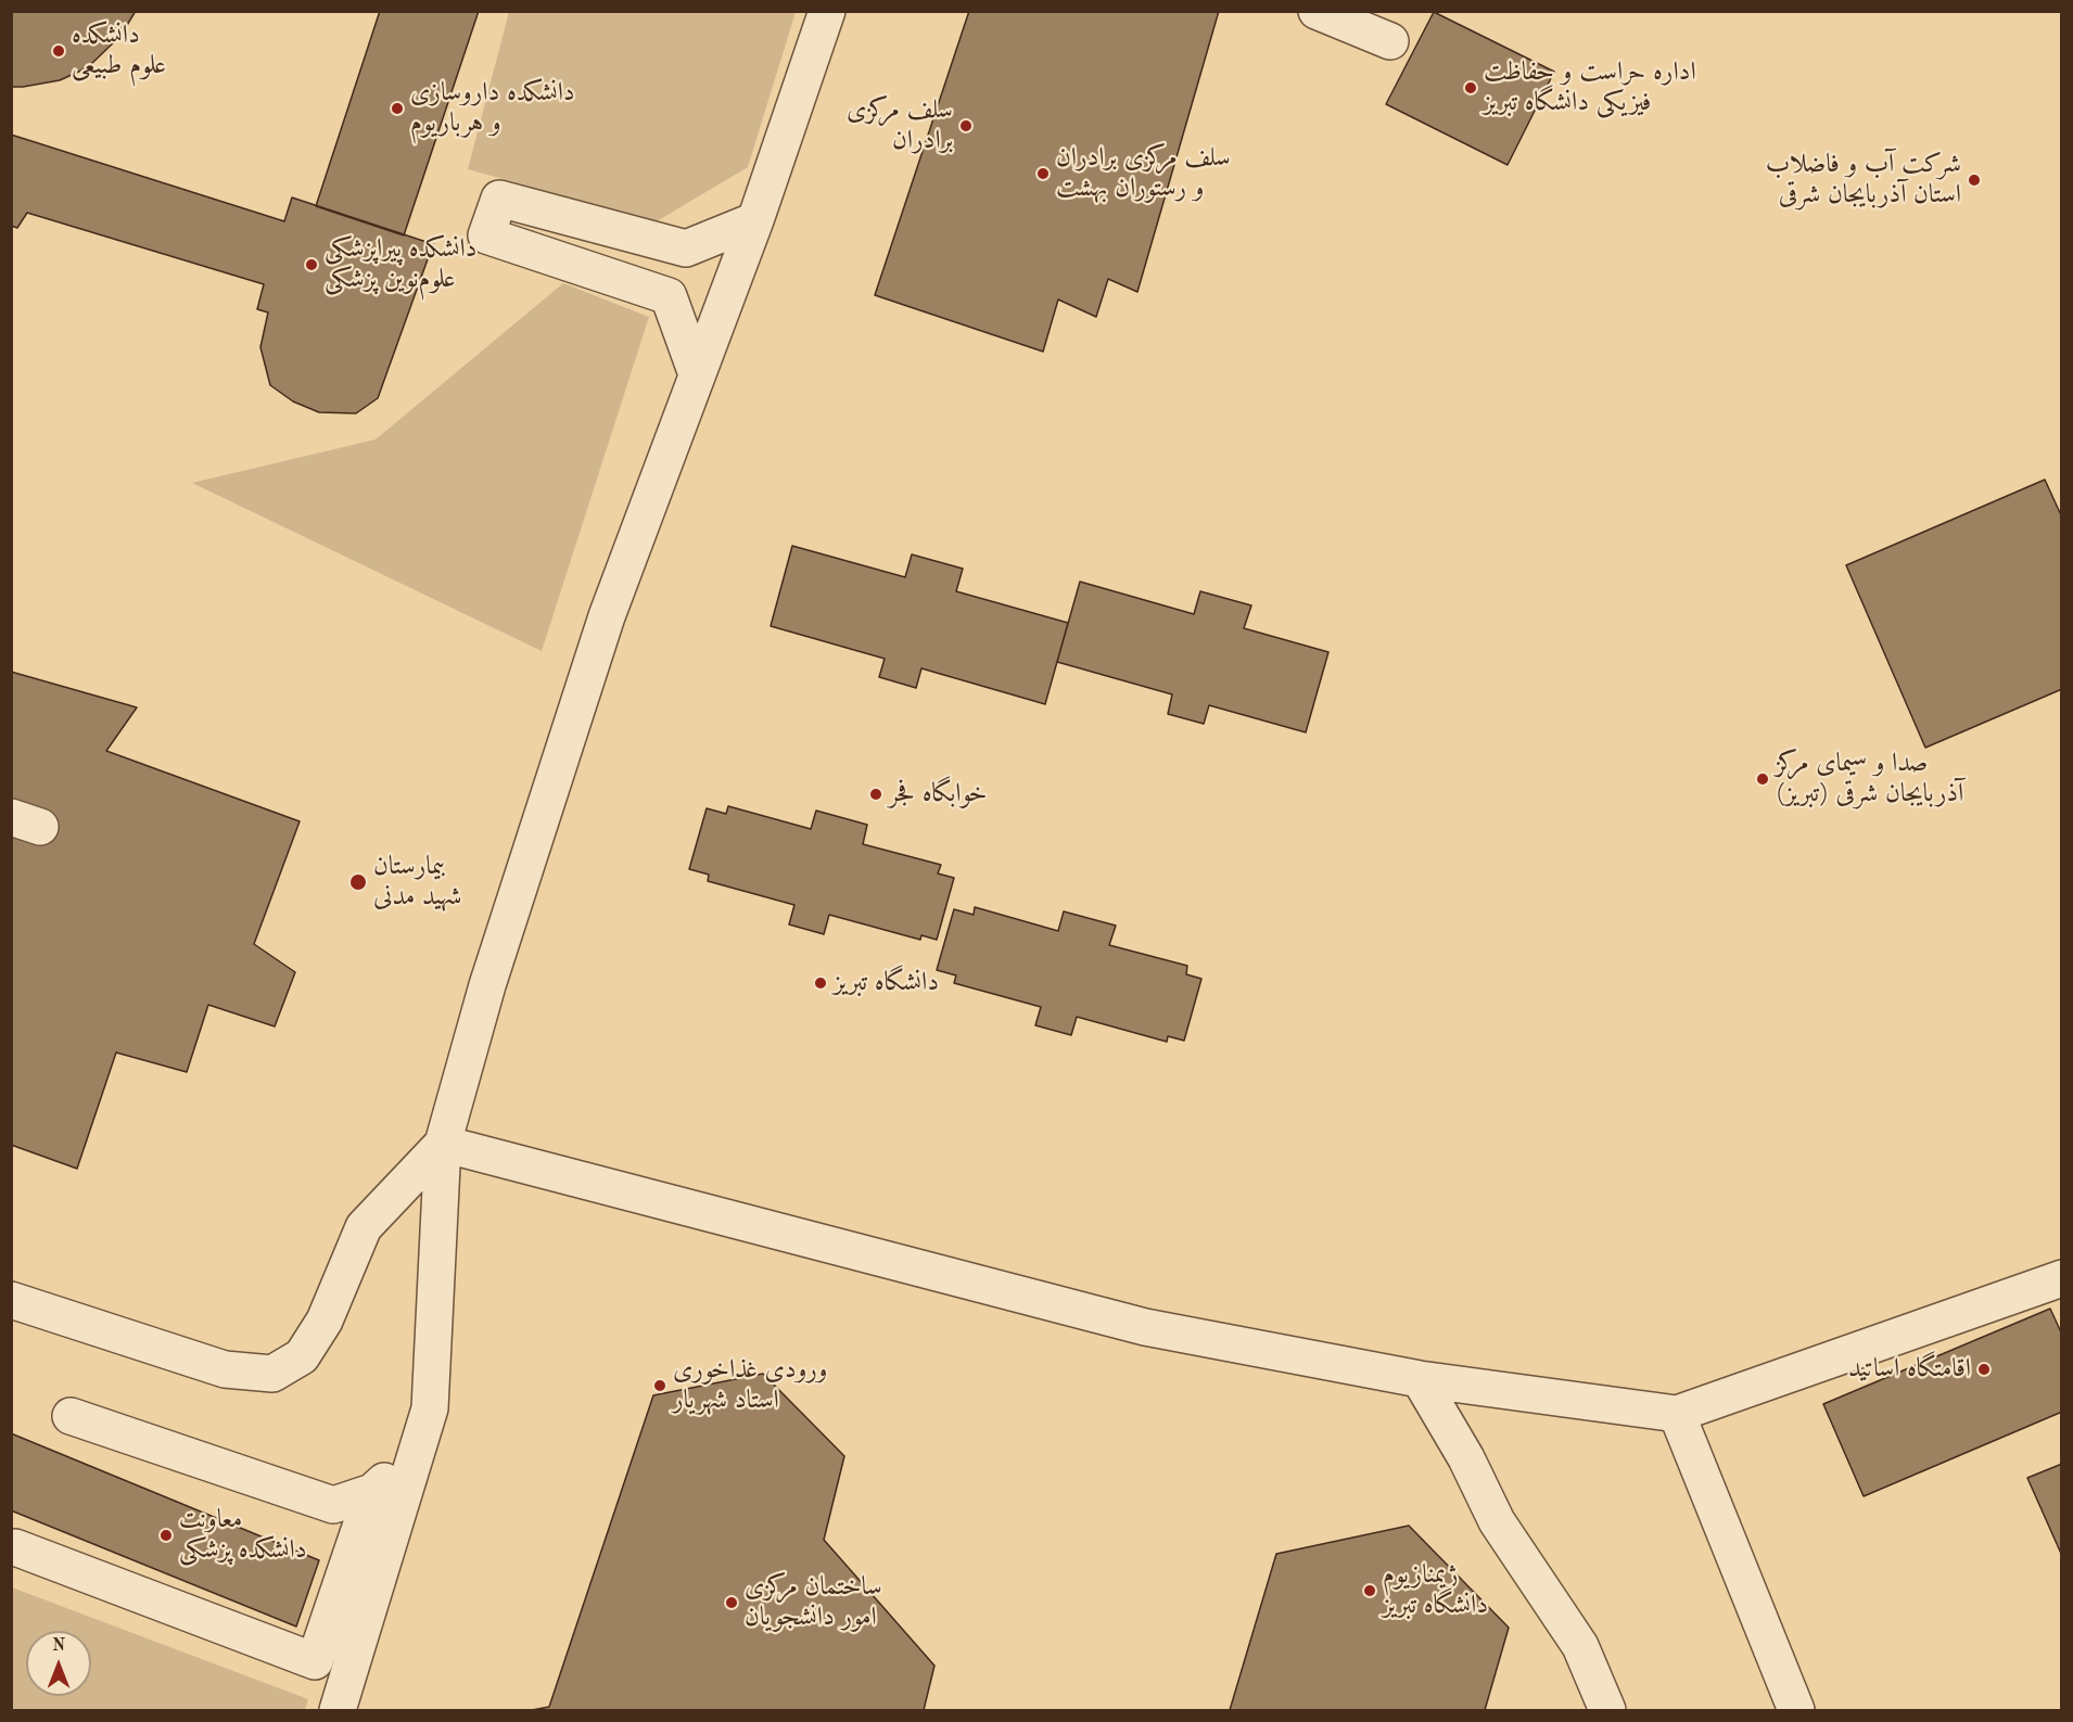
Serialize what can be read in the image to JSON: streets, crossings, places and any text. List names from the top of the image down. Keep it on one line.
{"places":["دانشکده علوم طبیعی","اداره حراست و حفاظت فیزیکی دانشگاه تبریز","دانشکده داروسازی و هرباریوم","سلف مرکزی برادران","سلف مرکزی برادران و رستوران بهشت","شرکت آب و فاضلاب استان آذربایجان شرقی","دانشکده پیراپزشکی علوم‌نوین پزشکی","صدا و سیمای مرکز آذربایجان شرقی (تبریز)","خوابگاه فجر","بیمارستان شهید مدنی","دانشگاه تبریز","اقامتگاه اساتید","ورودی غذاخوری استاد شهریار","معاونت دانشکده پزشکی","ژیمنازیوم دانشگاه تبریز","ساختمان مرکزی امور دانشجویان"],"north":"top"}
